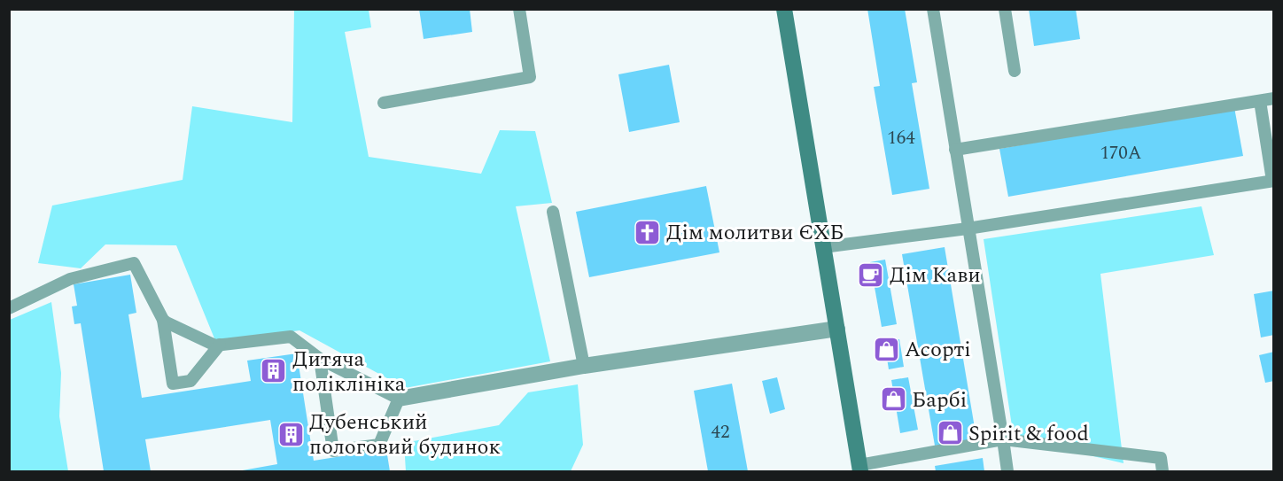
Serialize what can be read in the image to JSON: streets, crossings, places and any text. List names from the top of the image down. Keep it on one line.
{"places":{"church":["Дім молитви ЄХБ"],"cafe":["Дім Кави"],"shop":["Асорті","Барбі","Spirit & food"],"building":["Дитяча поліклініка","Дубенський пологовий будинок"]},"house_numbers":["164","170А","42"]}
